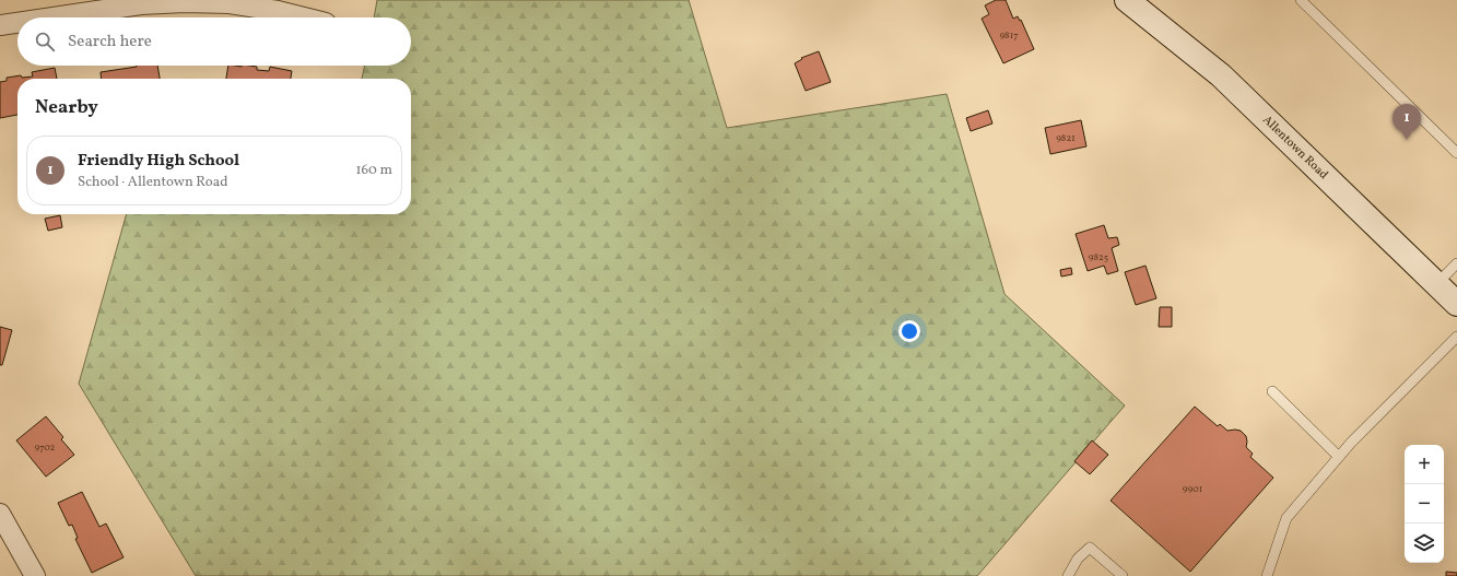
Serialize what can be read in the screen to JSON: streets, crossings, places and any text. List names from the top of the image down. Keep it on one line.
{"streets":{"main road":["Allentown Road"]},"house_numbers":["9817","9821","9825","9702","9901"],"page":{"search":"Search here","heading":"Nearby","pins":"1","list":[{"mark":"1","name":"Friendly High School","note":"School · Allentown Road","value":"160 m"}],"map_buttons":["+","−"]}}
